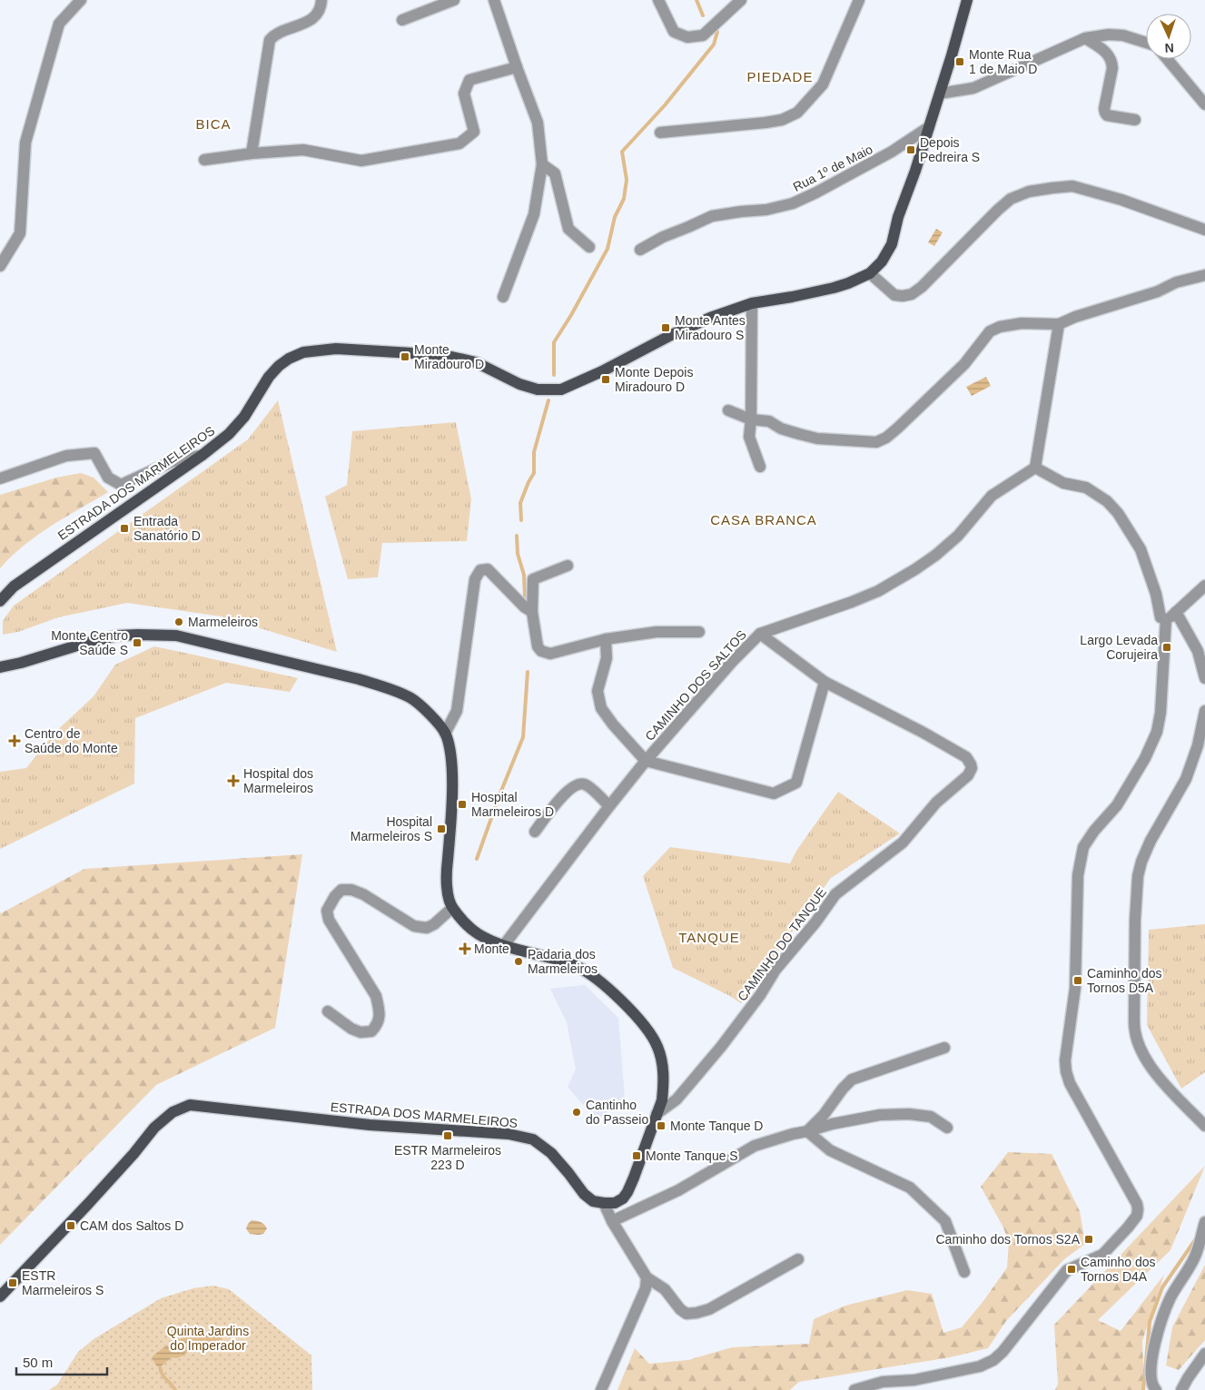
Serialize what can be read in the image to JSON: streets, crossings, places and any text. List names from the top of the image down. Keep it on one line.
{"streets":{"main road":["ESTRADA DOS MARMELEIROS"],"street":["Rua 1º de Maio","CAMINHO DOS SALTOS","CAMINHO DO TANQUE"]},"crossings":[["Rua 1º de Maio","ESTRADA DOS MARMELEIROS"]],"districts":["PIEDADE","BICA","CASA BRANCA","TANQUE"],"parks":["Quinta Jardins do Imperador"],"places":{"transit":["Monte Rua 1 de Maio D","Depois Pedreira S","Monte Antes Miradouro S","Monte Miradouro D","Monte Depois Miradouro D","Entrada Sanatório D","Monte Centro Saúde S","Largo Levada Corujeira","Hospital Marmeleiros D","Hospital Marmeleiros S","Caminho dos Tornos D5A","Monte Tanque D","ESTR Marmeleiros 223 D","Monte Tanque S","CAM dos Saltos D","Caminho dos Tornos S2A","Caminho dos Tornos D4A","ESTR Marmeleiros S"],"other":["Marmeleiros","Padaria dos Marmeleiros","Cantinho do Passeio"],"health":["Centro de Saúde do Monte","Hospital dos Marmeleiros","Monte"]},"scale_bar":"50 m","north":"bottom"}
